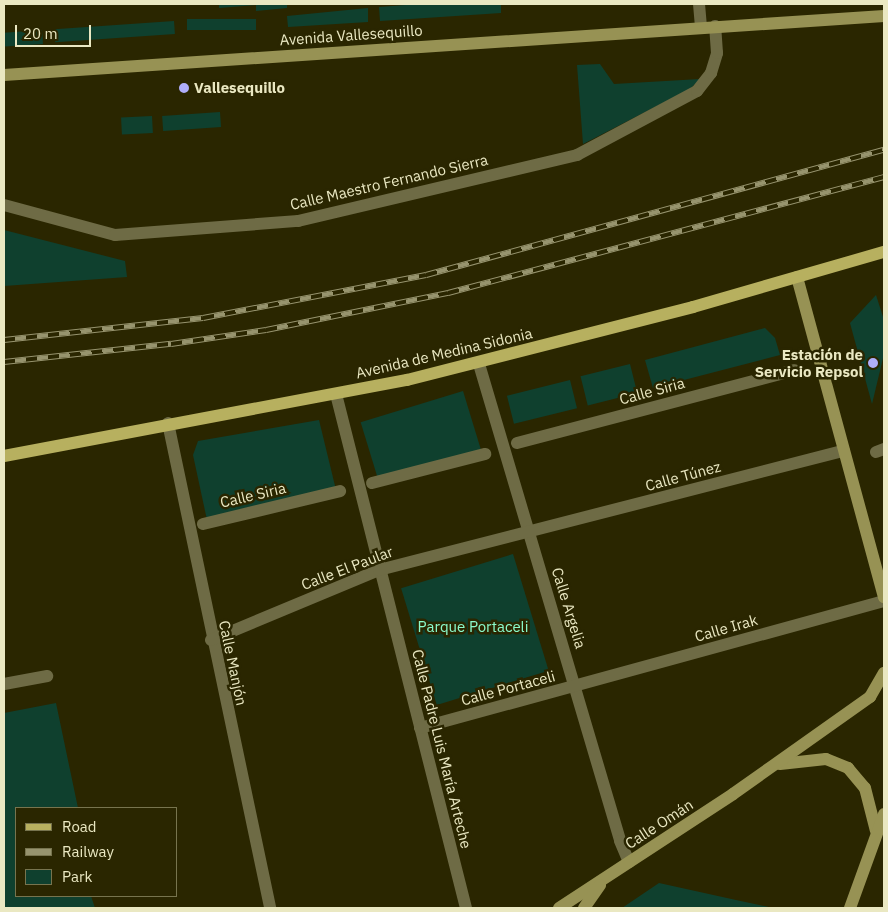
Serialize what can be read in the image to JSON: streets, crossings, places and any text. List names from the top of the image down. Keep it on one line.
{"streets":{"main road":["Avenida de Medina Sidonia"],"street":["Avenida Vallesequillo","Calle Maestro Fernando Sierra","Calle Siria","Calle Túnez","Calle El Paular","Calle Argelia","Calle Irak","Calle Manjón","Calle Portaceli","Calle Padre Luis María Arteche","Calle Omán"]},"crossings":[["Avenida Vallesequillo","Calle Maestro Fernando Sierra"],["Avenida de Medina Sidonia","Calle Argelia"],["Avenida de Medina Sidonia","Calle Manjón"],["Avenida de Medina Sidonia","Calle Padre Luis María Arteche"],["Calle Túnez","Calle El Paular"],["Calle Túnez","Calle Argelia"],["Calle El Paular","Calle Argelia"],["Calle El Paular","Calle Manjón"],["Calle El Paular","Calle Padre Luis María Arteche"],["Calle Argelia","Calle Irak"],["Calle Argelia","Calle Portaceli"],["Calle Argelia","Calle Omán"],["Calle Irak","Calle Portaceli"],["Calle Portaceli","Calle Padre Luis María Arteche"]],"parks":["Parque Portaceli"],"places":["Vallesequillo","Estación de Servicio Repsol"],"legend":["Road","Railway","Park"],"scale_bar":"20 m"}
